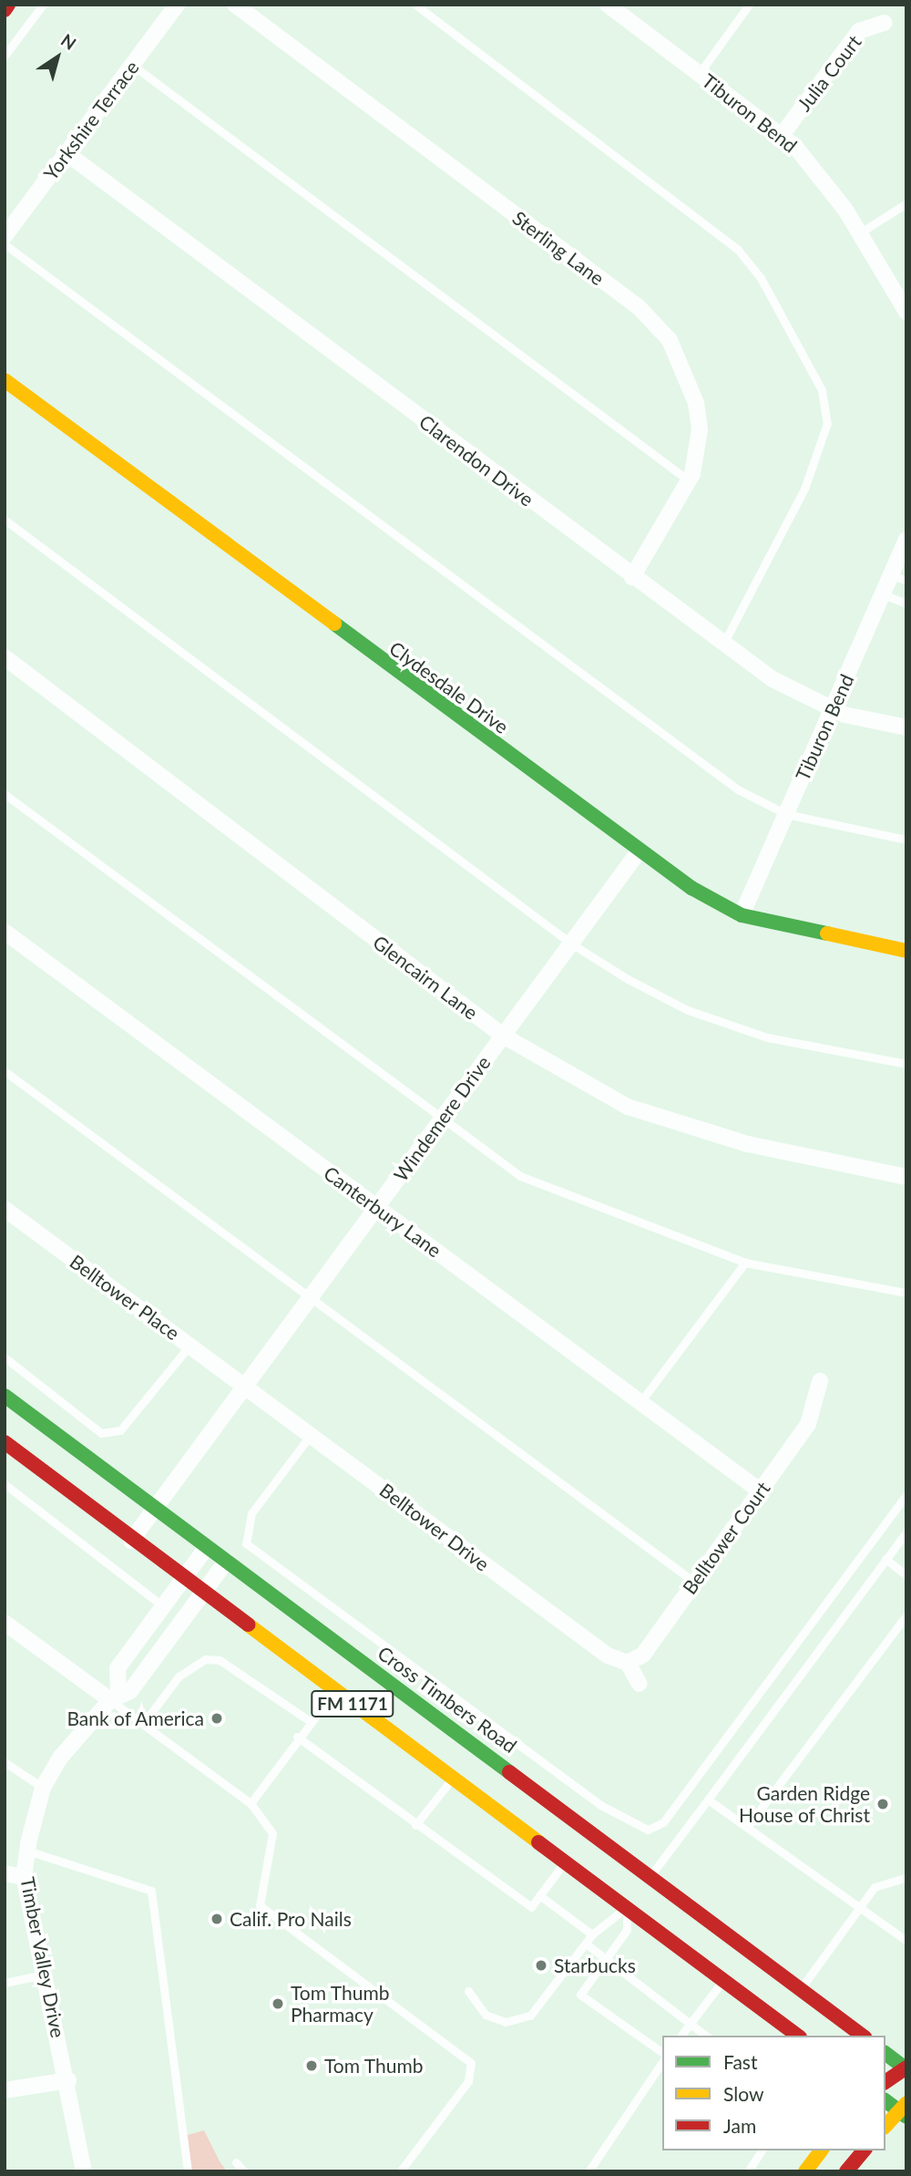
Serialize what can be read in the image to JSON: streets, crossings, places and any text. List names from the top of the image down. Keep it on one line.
{"streets":{"main road":["Clydesdale Drive","Cross Timbers Road","FM 1171"],"street":["Julia Court","Tiburon Bend","Yorkshire Terrace","Sterling Lane","Clarendon Drive","Glencairn Lane","Windemere Drive","Canterbury Lane","Belltower Place","Belltower Drive","Belltower Court","Timber Valley Drive"]},"crossings":[["Julia Court","Tiburon Bend"],["Tiburon Bend","Clarendon Drive"],["Tiburon Bend","Clydesdale Drive"],["Yorkshire Terrace","Clarendon Drive"],["Sterling Lane","Clarendon Drive"],["Clydesdale Drive","Windemere Drive"],["Glencairn Lane","Windemere Drive"],["Windemere Drive","Canterbury Lane"],["Windemere Drive","Belltower Place"],["Windemere Drive","Belltower Drive"],["Windemere Drive","Cross Timbers Road"],["Windemere Drive","FM 1171"],["Canterbury Lane","Belltower Court"],["Belltower Place","Belltower Drive"],["Belltower Drive","Belltower Court"],["Cross Timbers Road","Timber Valley Drive"],["FM 1171","Timber Valley Drive"]],"places":["Bank of America","Garden Ridge House of Christ","Calif. Pro Nails","Starbucks","Tom Thumb Pharmacy","Tom Thumb"],"legend":["Fast","Slow","Jam"],"north":"top right"}
